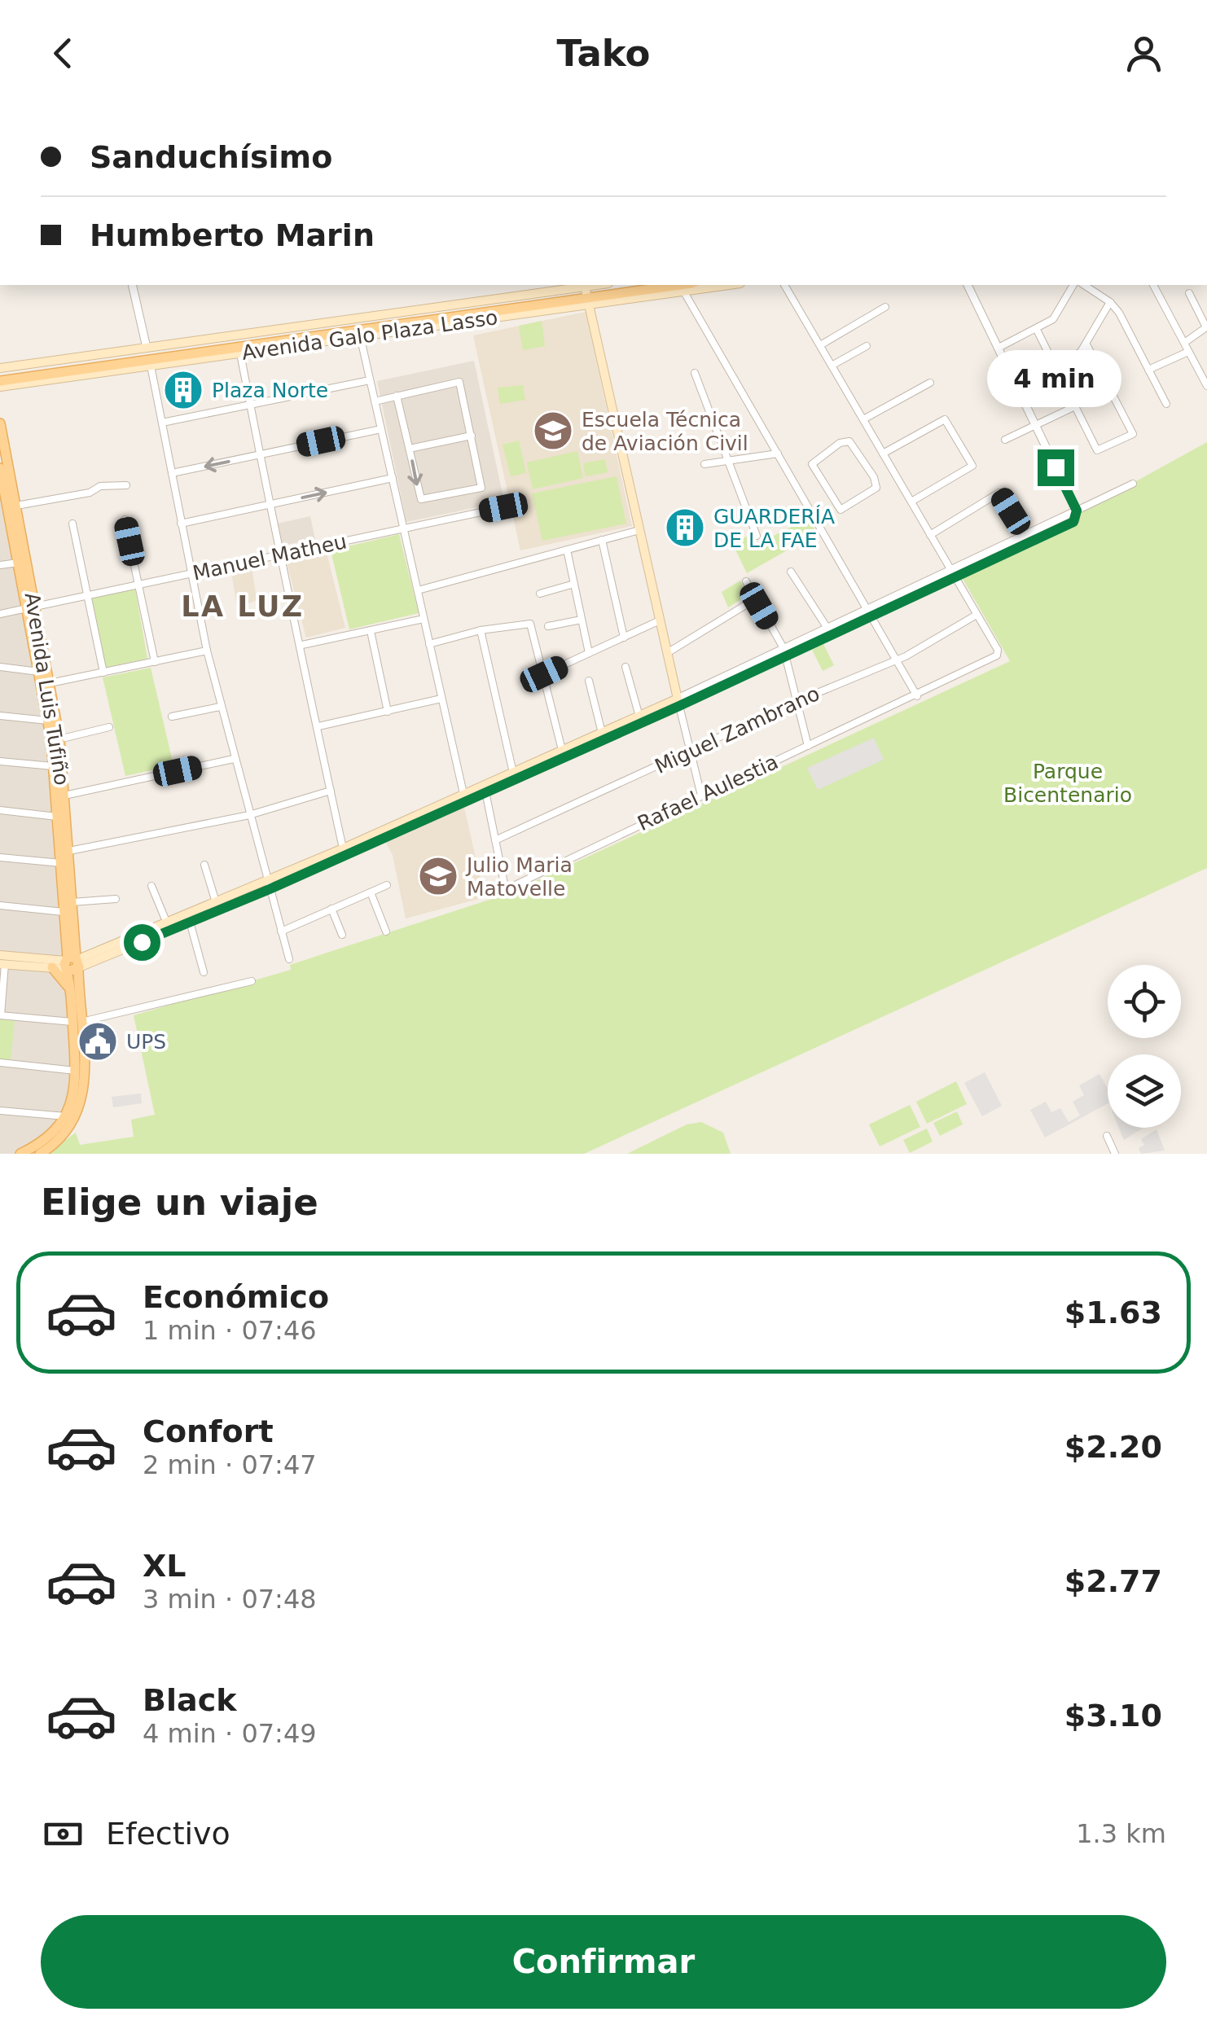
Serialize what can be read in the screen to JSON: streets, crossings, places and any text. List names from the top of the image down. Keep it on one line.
{"streets":{"main road":["Avenida Galo Plaza Lasso","Avenida Luis Tufiño"],"street":["Manuel Matheu","Miguel Zambrano","Rafael Aulestia"]},"crossings":[["Manuel Matheu","Avenida Luis Tufiño"],["Miguel Zambrano","Rafael Aulestia"]],"districts":["LA LUZ"],"parks":["Parque Bicentenario"],"places":{"building":["Plaza Norte","GUARDERÍA DE LA FAE"],"school or university":["Escuela Técnica de Aviación Civil","Julio Maria Matovelle"],"public building":["UPS"]},"page":{"header":"Tako","banner":["Sanduchísimo","Humberto Marin"],"bubble":"4 min","heading":"Elige un viaje","list":[{"name":"Económico","note":"1 min · 07:46","value":"$1.63"},{"name":"Confort","note":"2 min · 07:47","value":"$2.20"},{"name":"XL","note":"3 min · 07:48","value":"$2.77"},{"name":"Black","note":"4 min · 07:49","value":"$3.10"}],"pay":["Efectivo","1.3 km"],"buttons":"Confirmar"}}
